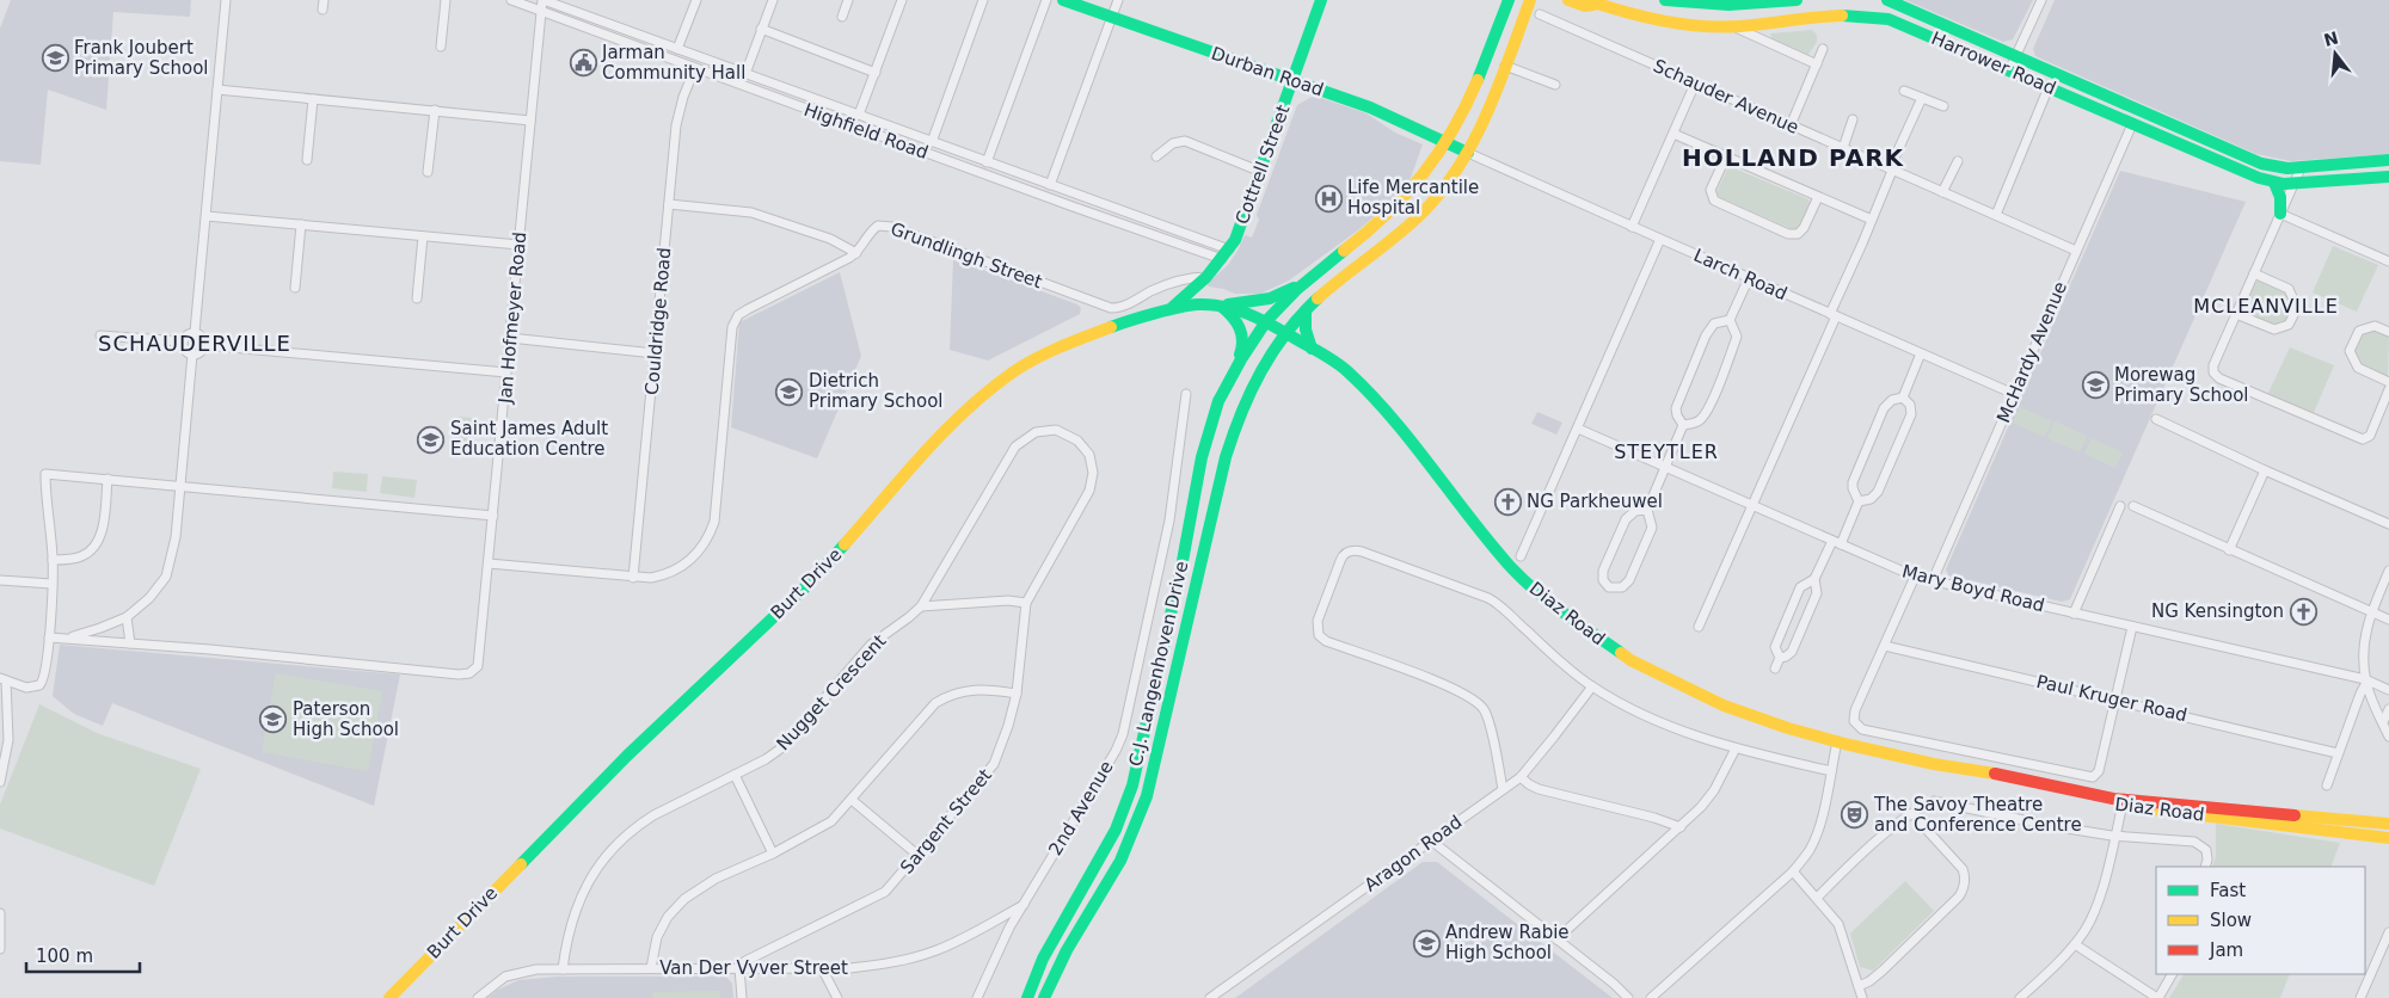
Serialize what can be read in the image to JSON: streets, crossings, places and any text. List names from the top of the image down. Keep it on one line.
{"streets":{"main road":["Harrower Road","Durban Road","Cottrell Street","Burt Drive","Diaz Road","C.J. Langenhoven Drive"],"street":["Schauder Avenue","Highfield Road","Grundlingh Street","Larch Road","Jan Hofmeyer Road","Couldridge Road","McHardy Avenue","Mary Boyd Road","Nugget Crescent","Paul Kruger Road","2nd Avenue","Sargent Street","Aragon Road","Van Der Vyver Street"]},"crossings":[["Harrower Road","McHardy Avenue"],["Durban Road","Cottrell Street"],["Durban Road","Larch Road"],["Durban Road","C.J. Langenhoven Drive"],["Schauder Avenue","McHardy Avenue"],["Highfield Road","Cottrell Street"],["Highfield Road","Jan Hofmeyer Road"],["Highfield Road","Couldridge Road"],["Cottrell Street","Grundlingh Street"],["Cottrell Street","Burt Drive"],["Grundlingh Street","Couldridge Road"],["Larch Road","McHardy Avenue"],["Larch Road","C.J. Langenhoven Drive"],["McHardy Avenue","Mary Boyd Road"],["Burt Drive","Diaz Road"],["Burt Drive","C.J. Langenhoven Drive"],["Diaz Road","C.J. Langenhoven Drive"],["Nugget Crescent","Sargent Street"],["Nugget Crescent","Van Der Vyver Street"],["2nd Avenue","Van Der Vyver Street"],["Sargent Street","Van Der Vyver Street"]],"districts":["HOLLAND PARK","MCLEANVILLE","SCHAUDERVILLE","STEYTLER"],"places":{"school or university":["Frank Joubert Primary School","Morewag Primary School","Dietrich Primary School","Saint James Adult Education Centre","Paterson High School","Andrew Rabie High School"],"public building":["Jarman Community Hall"],"hospital":["Life Mercantile Hospital"],"church":["NG Parkheuwel","NG Kensington"],"theatre":["The Savoy Theatre and Conference Centre"]},"legend":["Fast","Slow","Jam"],"scale_bar":"100 m","north":"top"}
